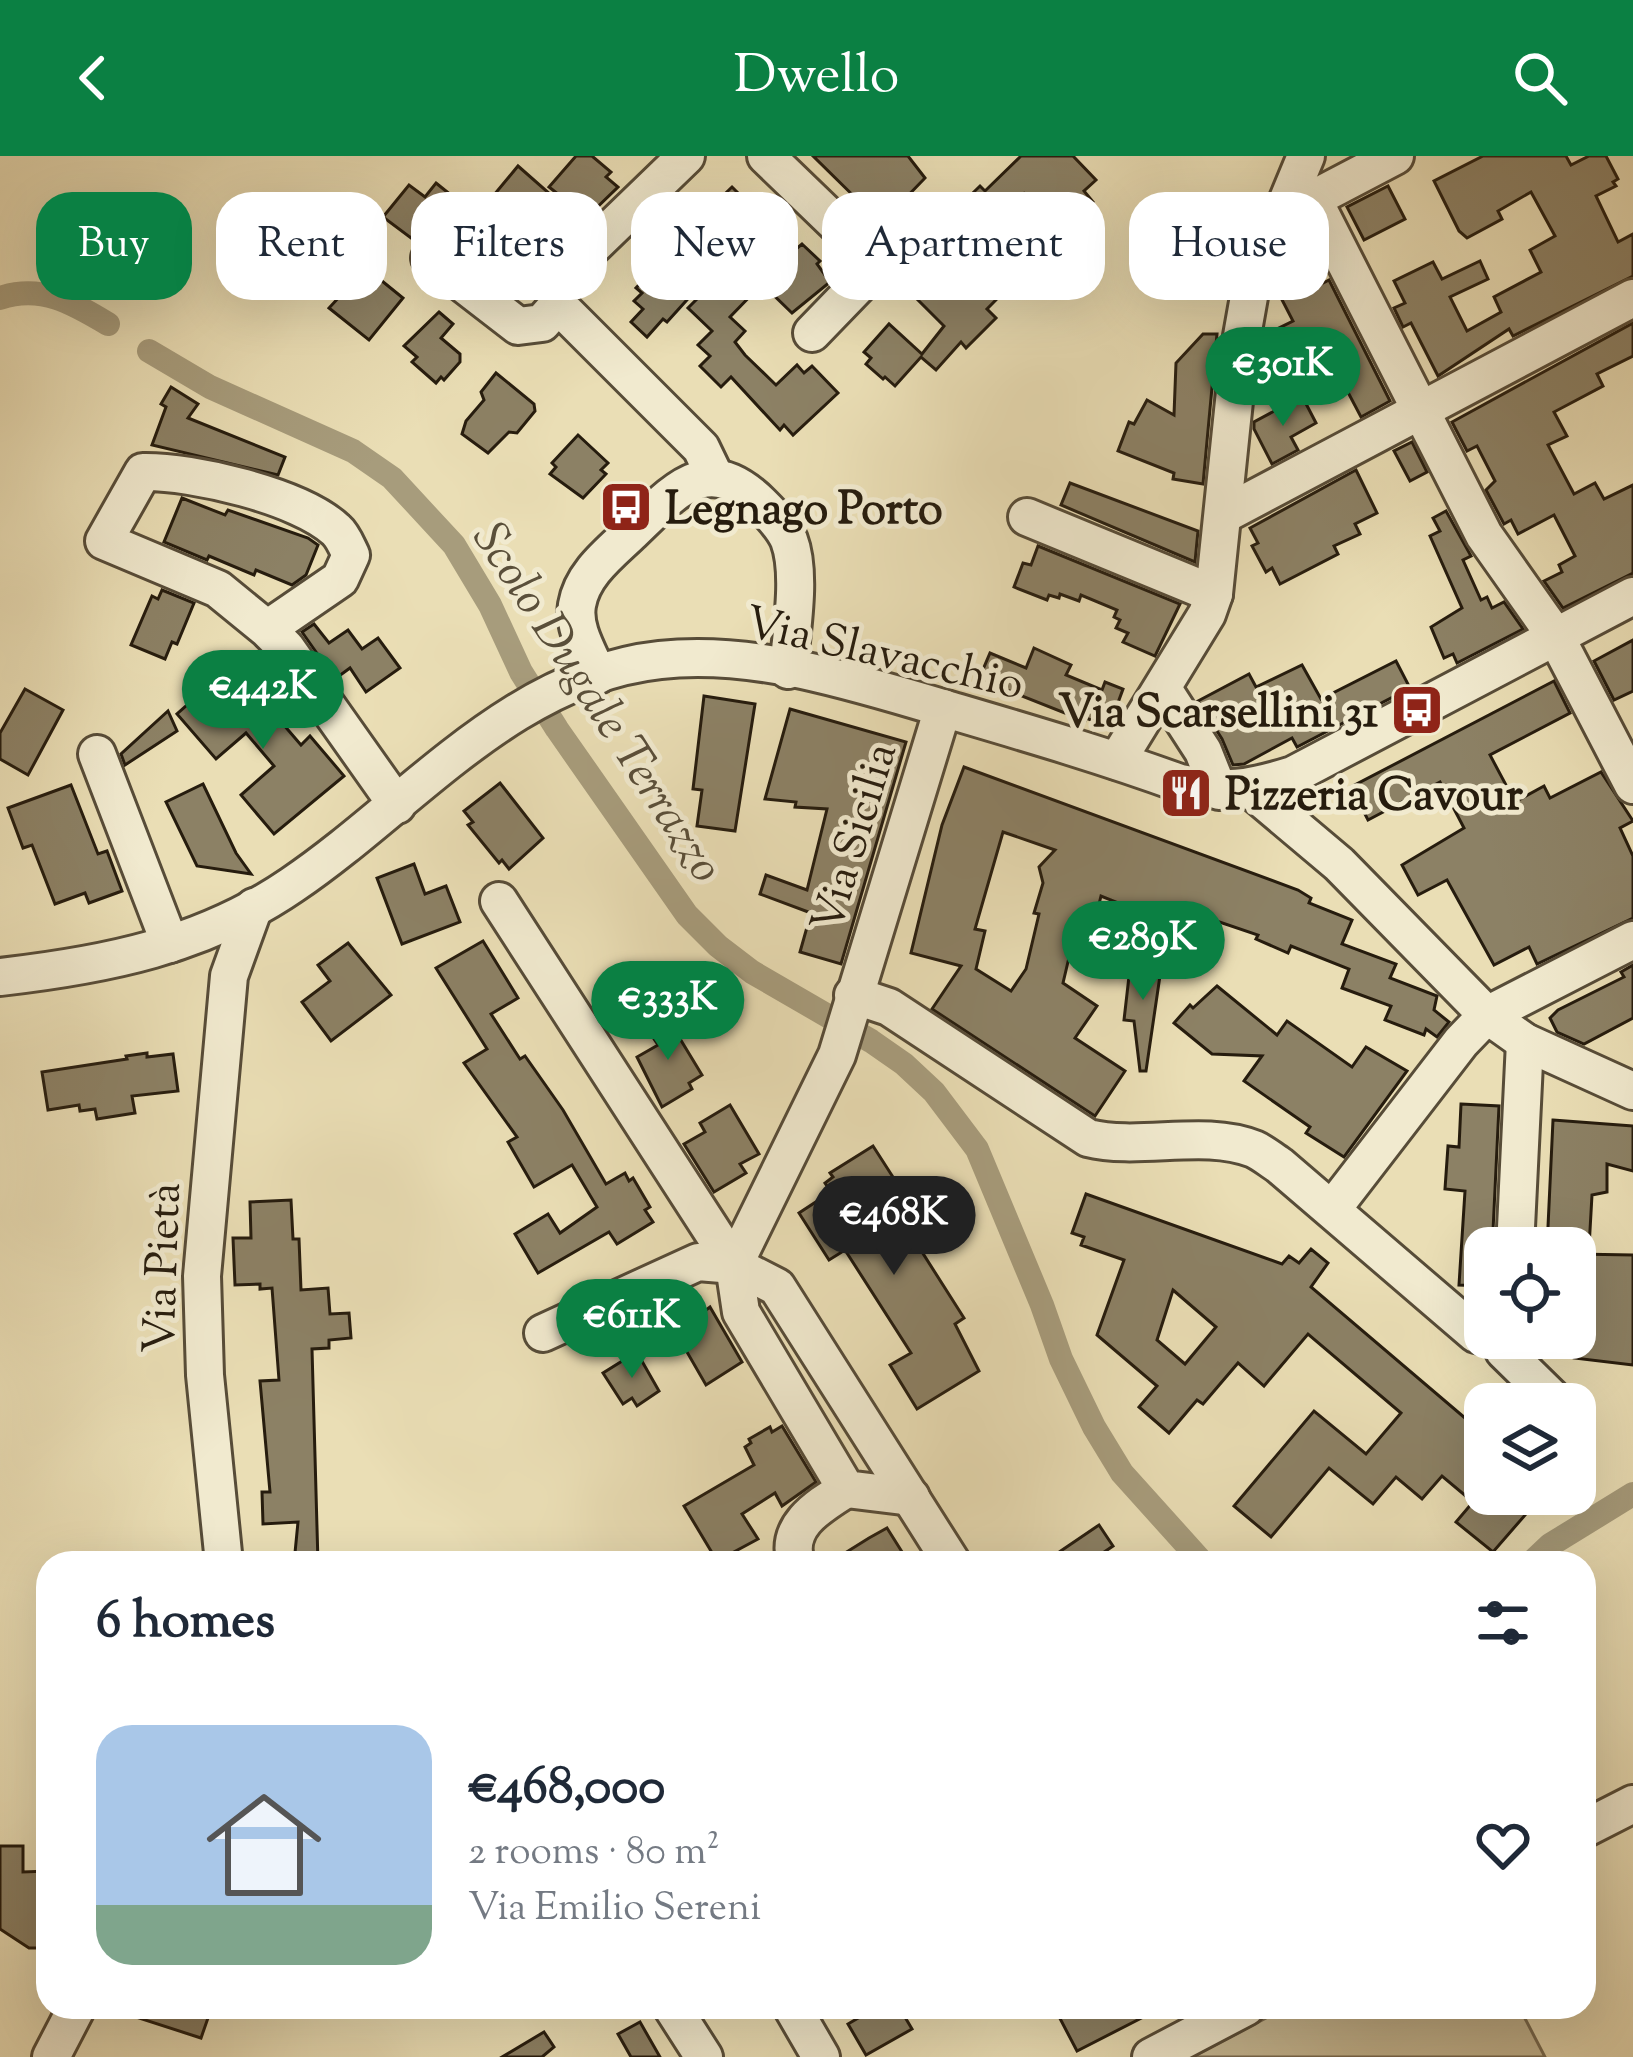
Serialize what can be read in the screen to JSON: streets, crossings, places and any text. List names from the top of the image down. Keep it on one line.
{"streets":{"street":["Via Slavacchio","Via Sicilia","Via Pietà"]},"crossings":[["Via Slavacchio","Via Sicilia"],["Via Slavacchio","Via Pietà"]],"water":["Scolo Dugale Terrazzo"],"places":{"bus stop":["Legnago Porto","Via Scarsellini 31"],"restaurant":["Pizzeria Cavour"]},"page":{"header":"Dwello","chip":["Buy","Rent","Filters","New","Apartment","House"],"price":["€301K","€442K","€289K","€333K","€468K","€611K"],"heading":"6 homes","list":[{"name":"€468,000","note":"2 rooms · 80 m² · Via Emilio Sereni"}]}}
